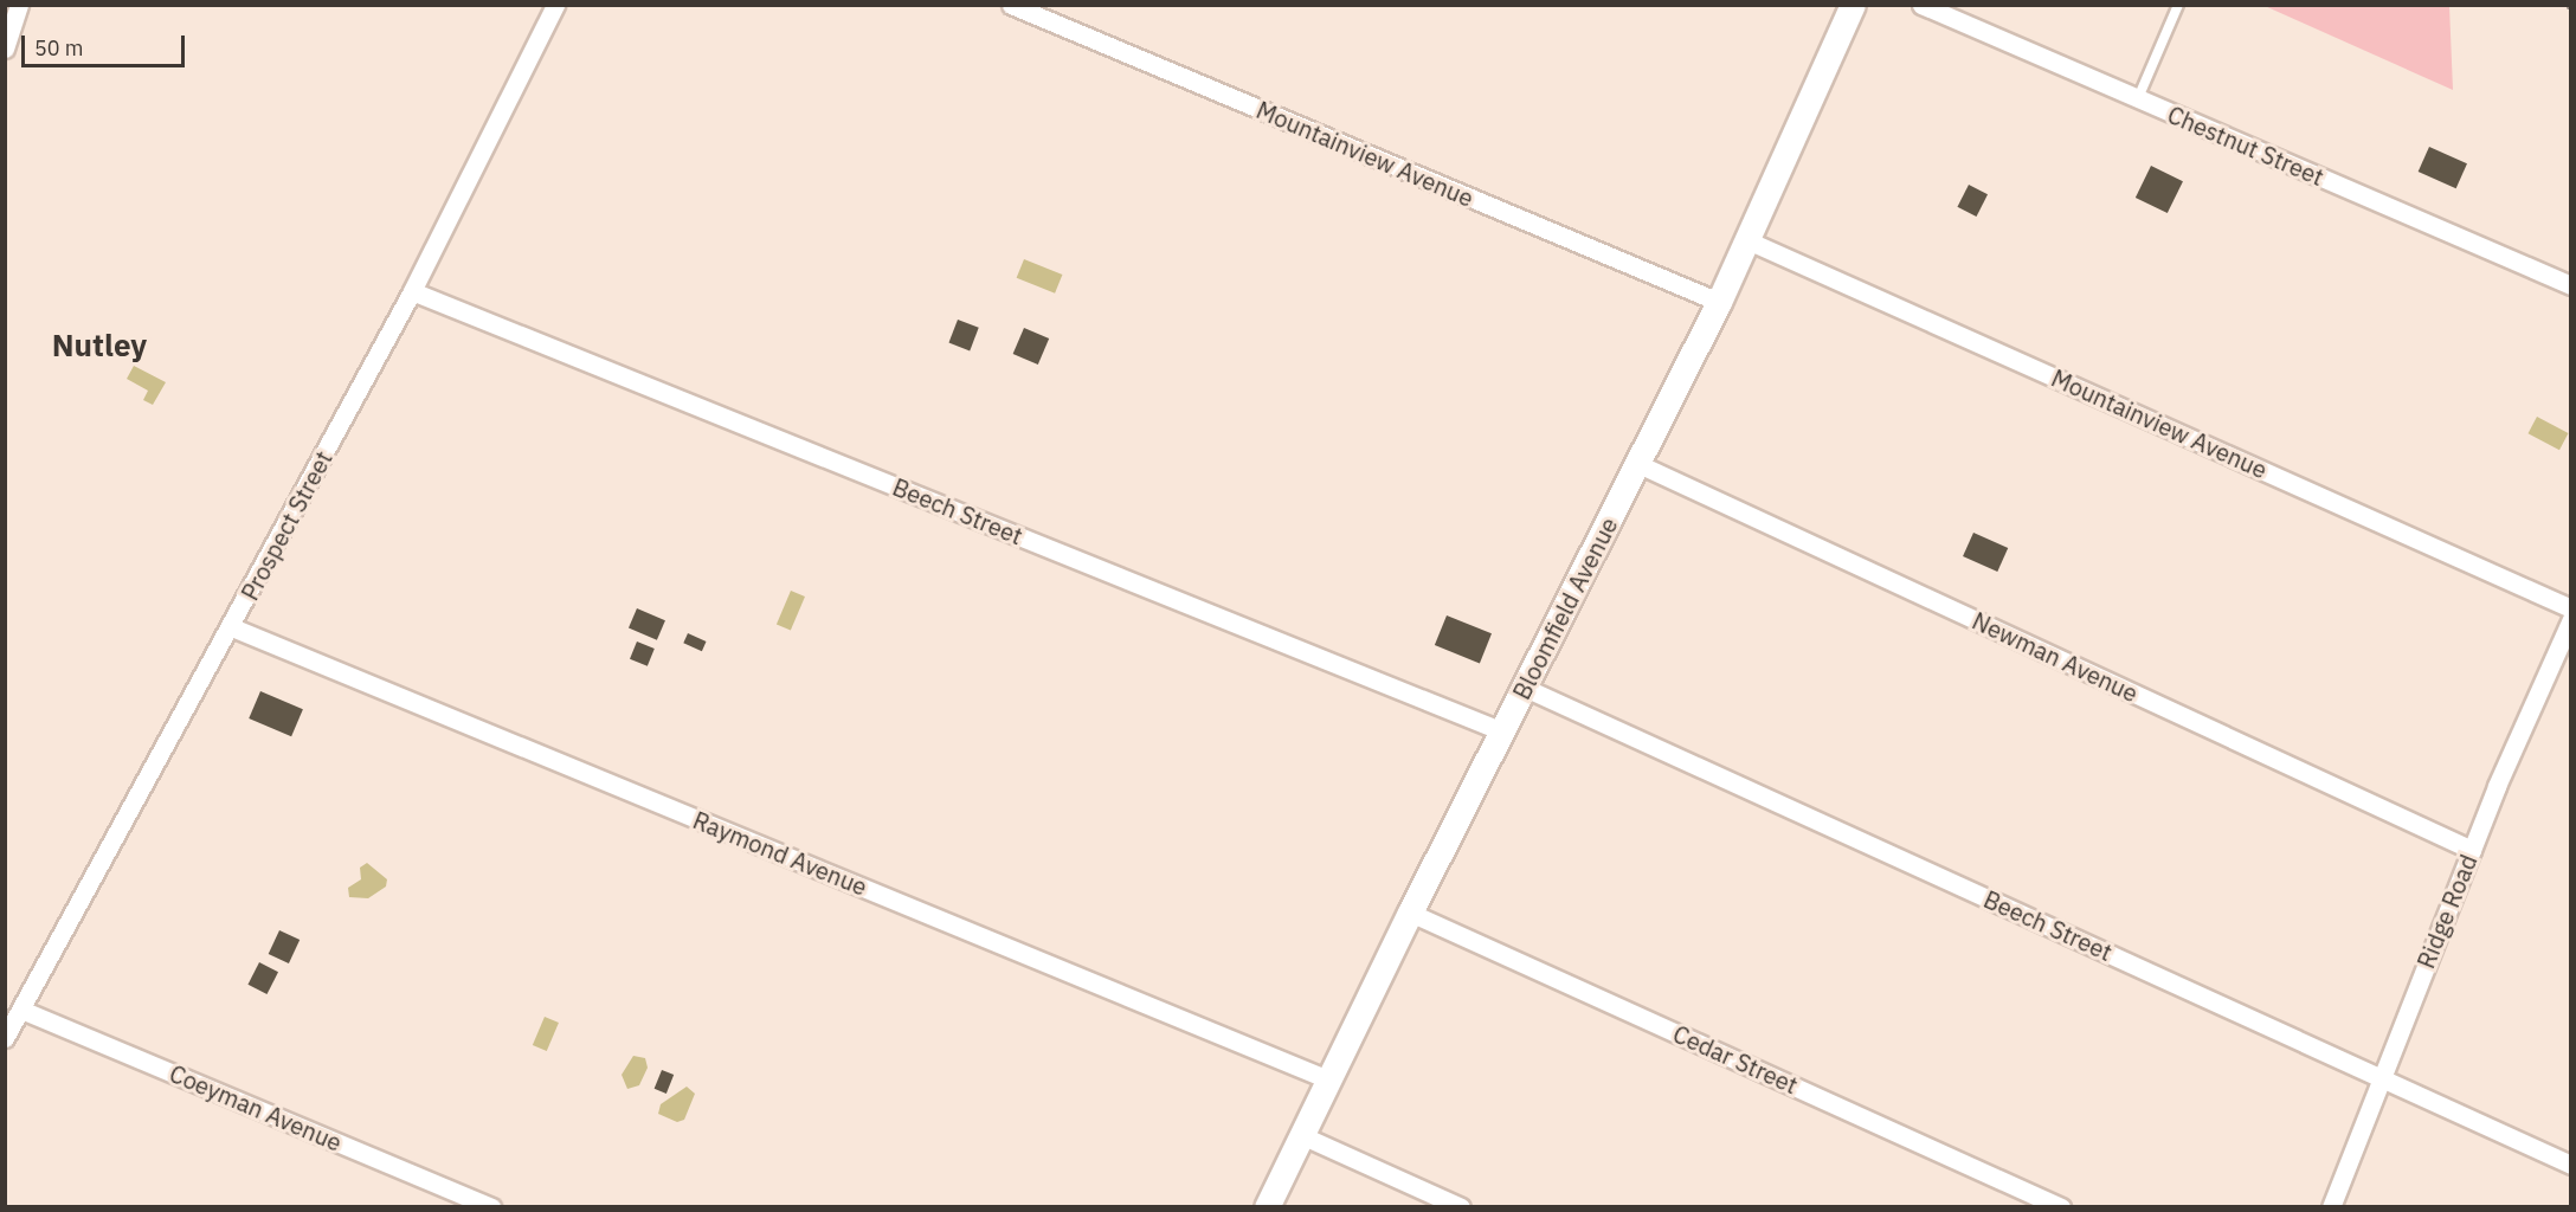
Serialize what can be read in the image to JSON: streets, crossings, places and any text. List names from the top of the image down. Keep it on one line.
{"streets":{"street":["Chestnut Street","Mountainview Avenue","Beech Street","Prospect Street","Bloomfield Avenue","Newman Avenue","Raymond Avenue","Ridge Road","Cedar Street","Coeyman Avenue"]},"crossings":[["Mountainview Avenue","Bloomfield Avenue"],["Beech Street","Prospect Street"],["Beech Street","Bloomfield Avenue"],["Beech Street","Ridge Road"],["Prospect Street","Raymond Avenue"],["Prospect Street","Coeyman Avenue"],["Bloomfield Avenue","Newman Avenue"],["Bloomfield Avenue","Raymond Avenue"],["Bloomfield Avenue","Cedar Street"],["Newman Avenue","Ridge Road"]],"districts":["Nutley"],"scale_bar":"50 m"}
